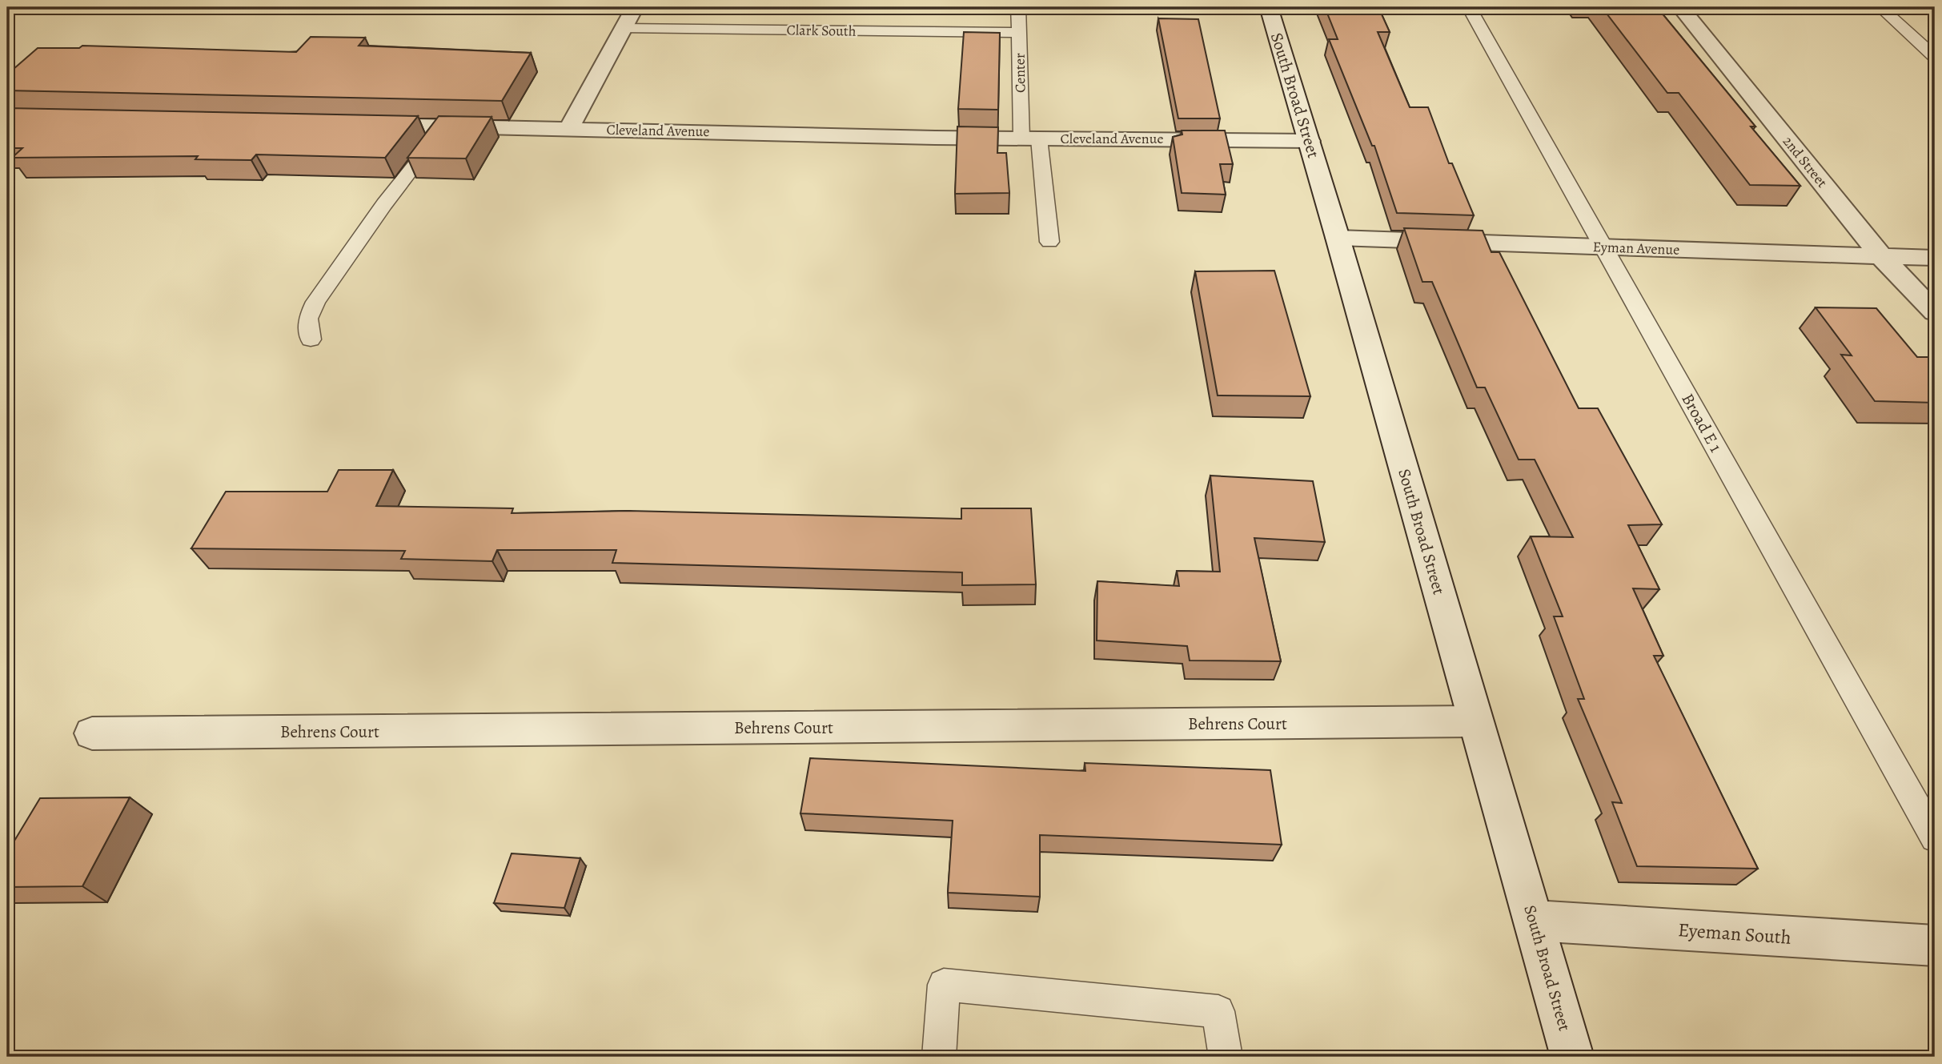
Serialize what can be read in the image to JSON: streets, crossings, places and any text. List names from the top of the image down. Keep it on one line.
{"streets":{"street":["South Broad Street","Cleveland Avenue","2nd Street","Eyman Avenue","Behrens Court","Eyeman South"],"lane":["Clark South","Center","Broad E 1"]},"crossings":[["Clark South","Center"],["Center","Cleveland Avenue"],["South Broad Street","Cleveland Avenue"],["South Broad Street","Eyman Avenue"],["South Broad Street","Behrens Court"],["South Broad Street","Eyeman South"],["2nd Street","Eyman Avenue"],["Eyman Avenue","Broad E 1"]]}
